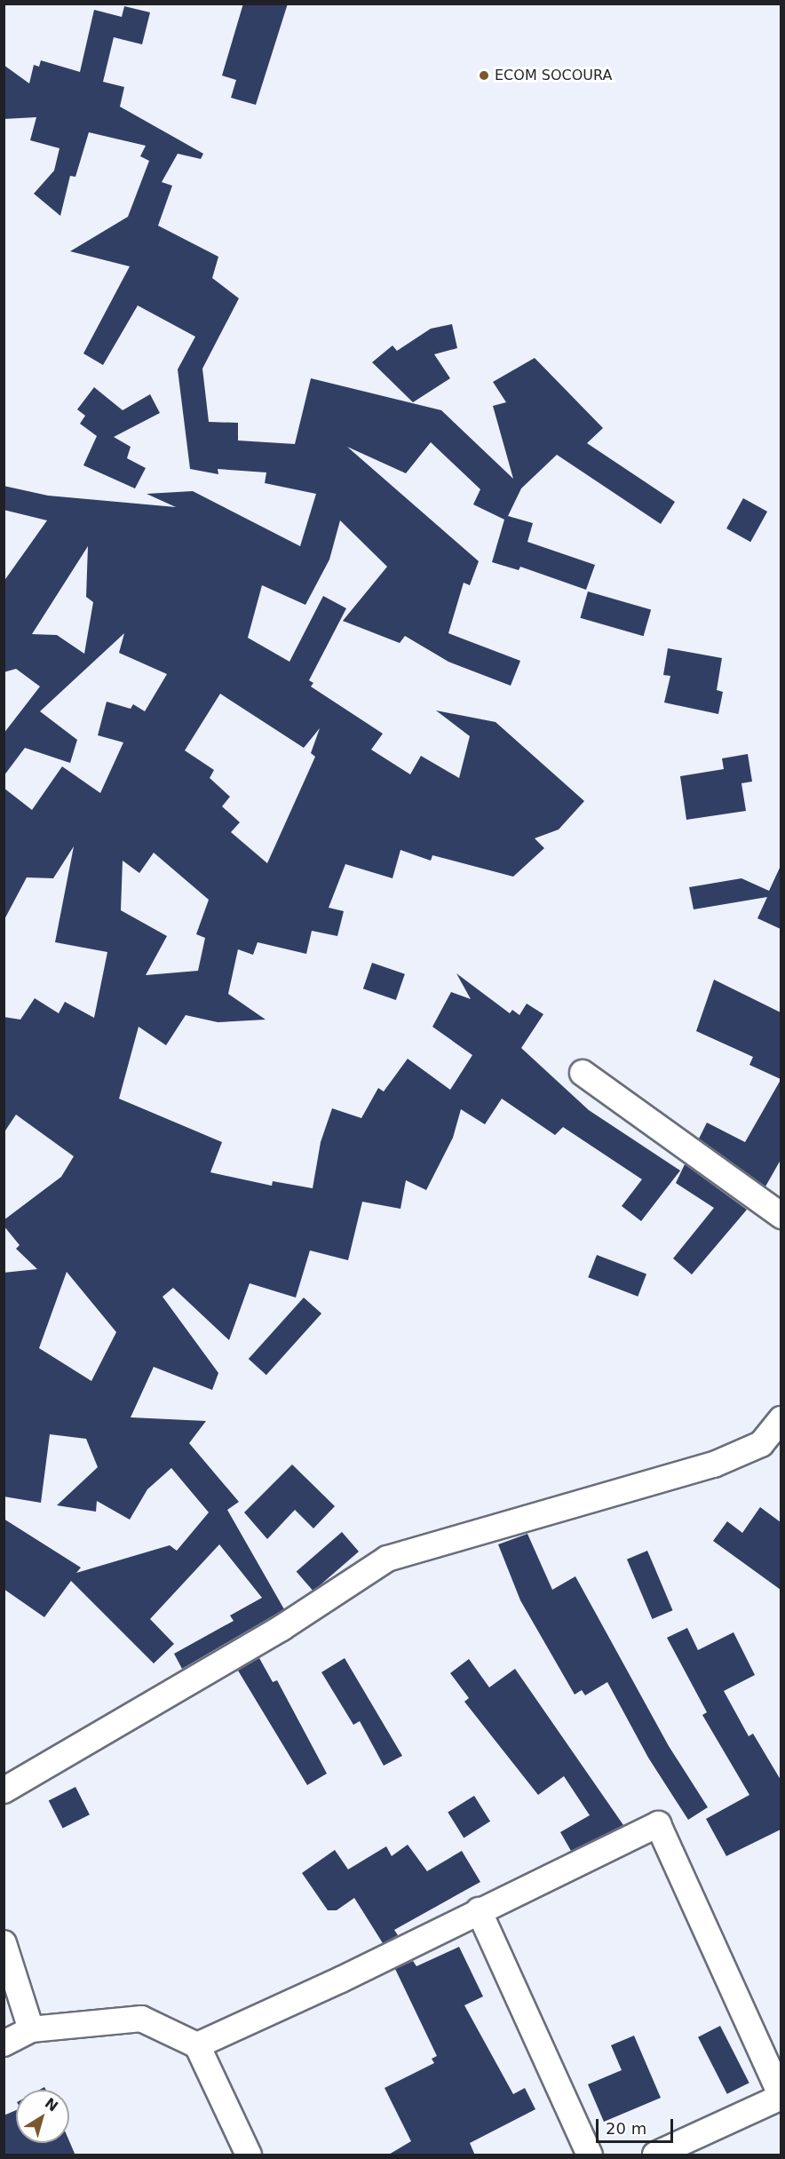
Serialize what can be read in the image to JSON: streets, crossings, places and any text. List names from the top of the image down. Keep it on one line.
{"places":["ECOM SOCOURA"],"scale_bar":"20 m","north":"top right"}
